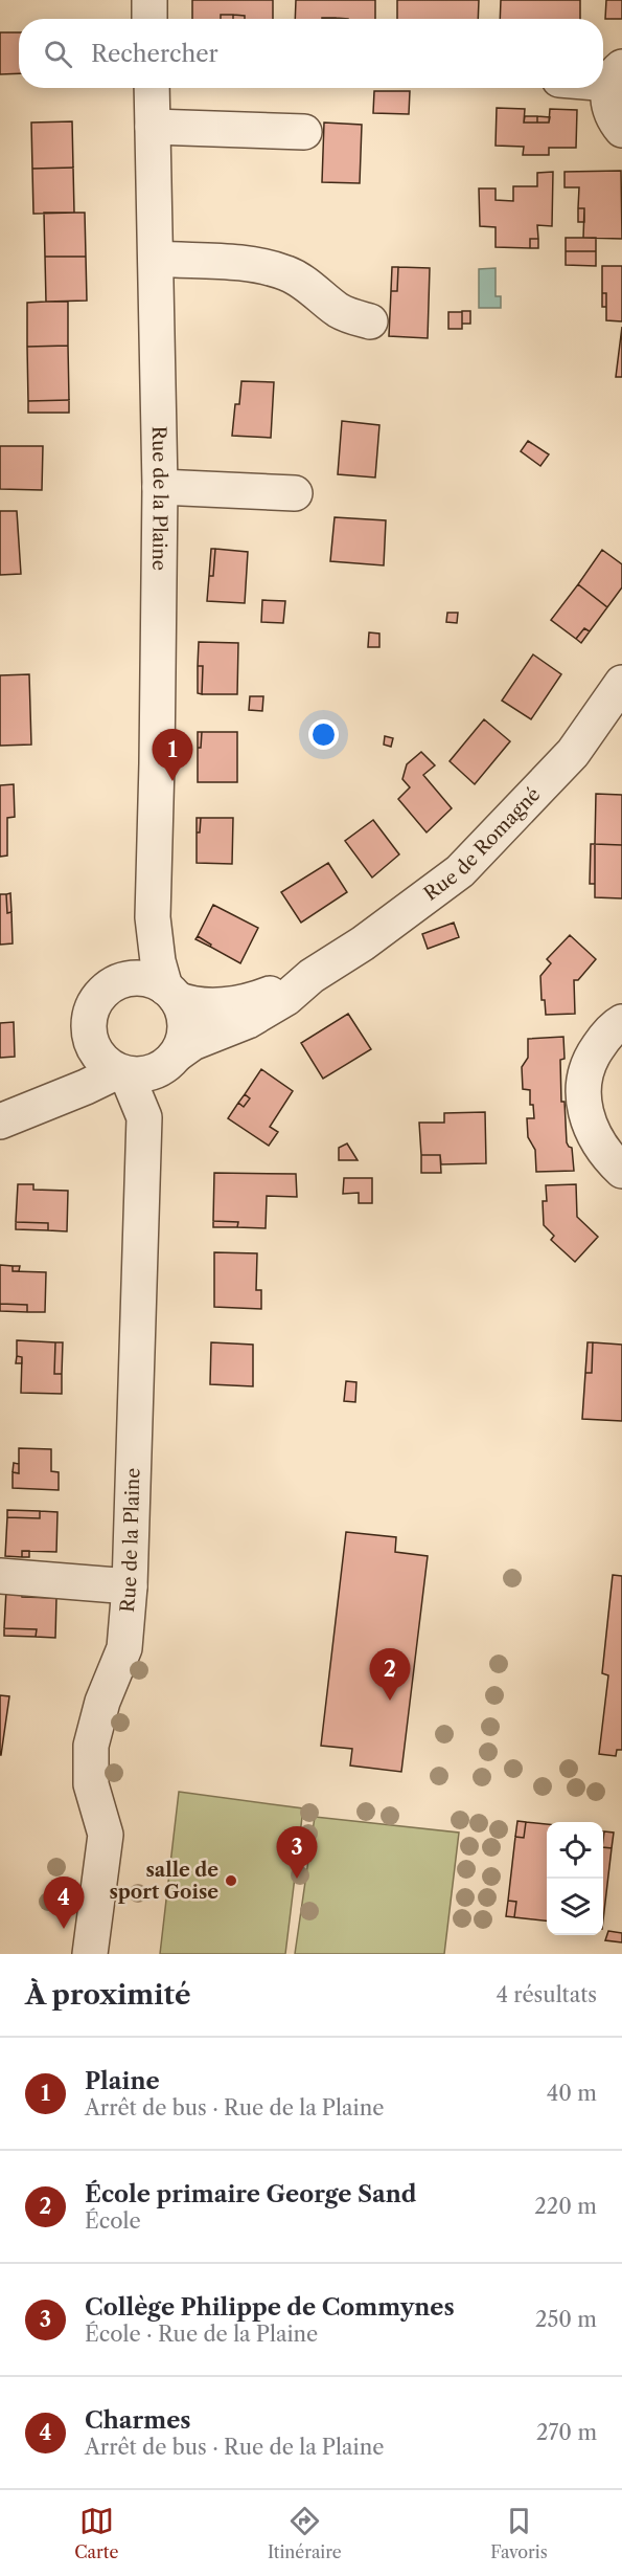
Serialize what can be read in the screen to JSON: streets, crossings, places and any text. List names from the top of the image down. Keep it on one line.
{"streets":{"street":["Rue de la Plaine","Rue de Romagné"]},"crossings":[["Rue de la Plaine","Rue de Romagné"]],"places":["salle de sport Goise"],"page":{"search":"Rechercher","pins":["1","2","3","4"],"heading":["À proximité","4 résultats"],"list":[{"mark":"1","name":"Plaine","note":"Arrêt de bus · Rue de la Plaine","value":"40 m"},{"mark":"2","name":"École primaire George Sand","note":"École","value":"220 m"},{"mark":"3","name":"Collège Philippe de Commynes","note":"École · Rue de la Plaine","value":"250 m"},{"mark":"4","name":"Charmes","note":"Arrêt de bus · Rue de la Plaine","value":"270 m"}],"nav":["Carte","Itinéraire","Favoris"]}}
